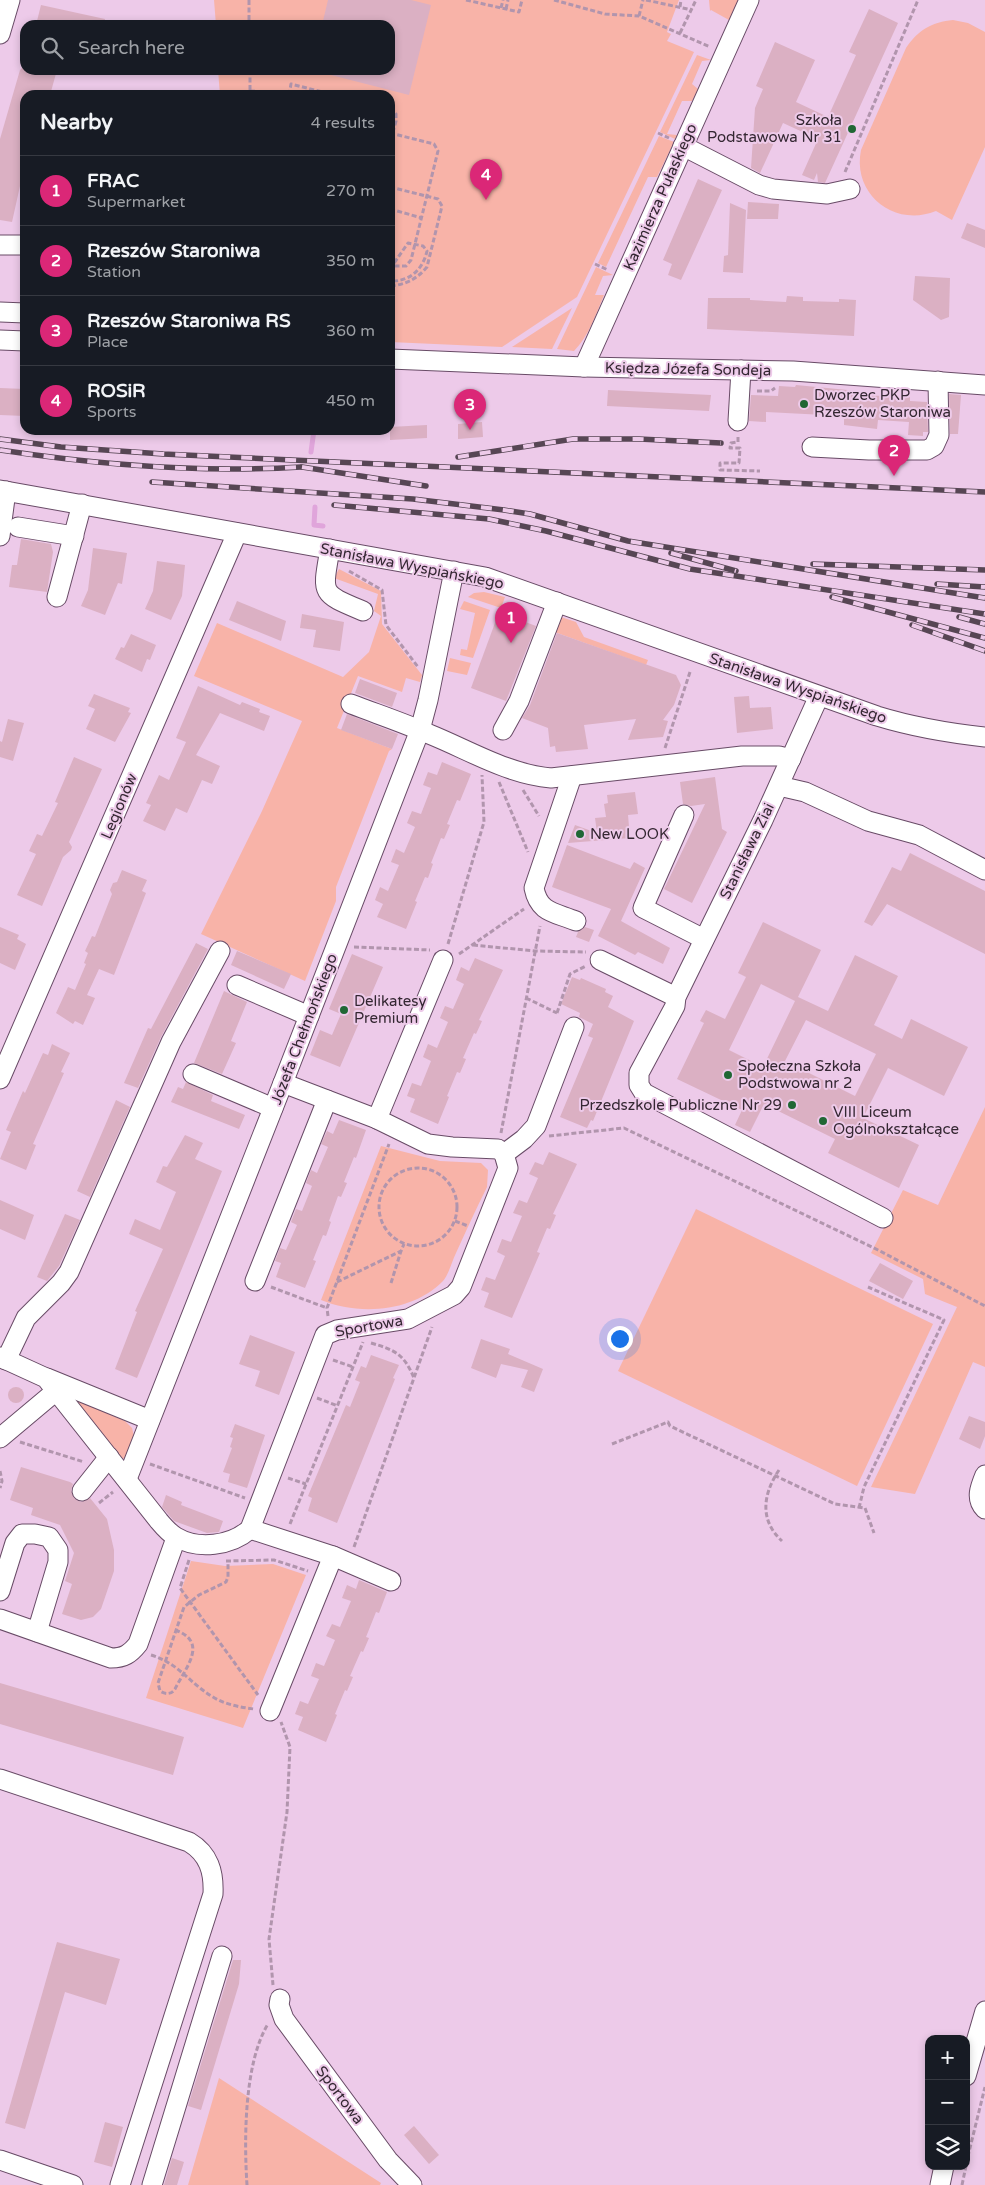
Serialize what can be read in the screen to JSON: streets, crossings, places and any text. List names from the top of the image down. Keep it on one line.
{"streets":{"street":["Kazimierza Pułaskiego","Księdza Józefa Sondeja","Stanisława Wyspiańskiego","Legionów","Stanisława Ziai","Józefa Chełmońskiego","Sportowa"]},"crossings":[["Kazimierza Pułaskiego","Księdza Józefa Sondeja"],["Stanisława Wyspiańskiego","Legionów"],["Stanisława Wyspiańskiego","Stanisława Ziai"],["Stanisława Wyspiańskiego","Józefa Chełmońskiego"]],"places":["Szkoła Podstawowa Nr 31","Dworzec PKP Rzeszów Staroniwa","New LOOK","Delikatesy Premium","Społeczna Szkoła Podstwowa nr 2","Przedszkole Publiczne Nr 29","VIII Liceum Ogólnokształcące"],"page":{"search":"Search here","heading":["Nearby","4 results"],"list":[{"mark":"1","name":"FRAC","note":"Supermarket","value":"270 m"},{"mark":"2","name":"Rzeszów Staroniwa","note":"Station","value":"350 m"},{"mark":"3","name":"Rzeszów Staroniwa RS","note":"Place","value":"360 m"},{"mark":"4","name":"ROSiR","note":"Sports","value":"450 m"}],"pins":["4","3","2","1"],"map_buttons":["+","−"]}}
